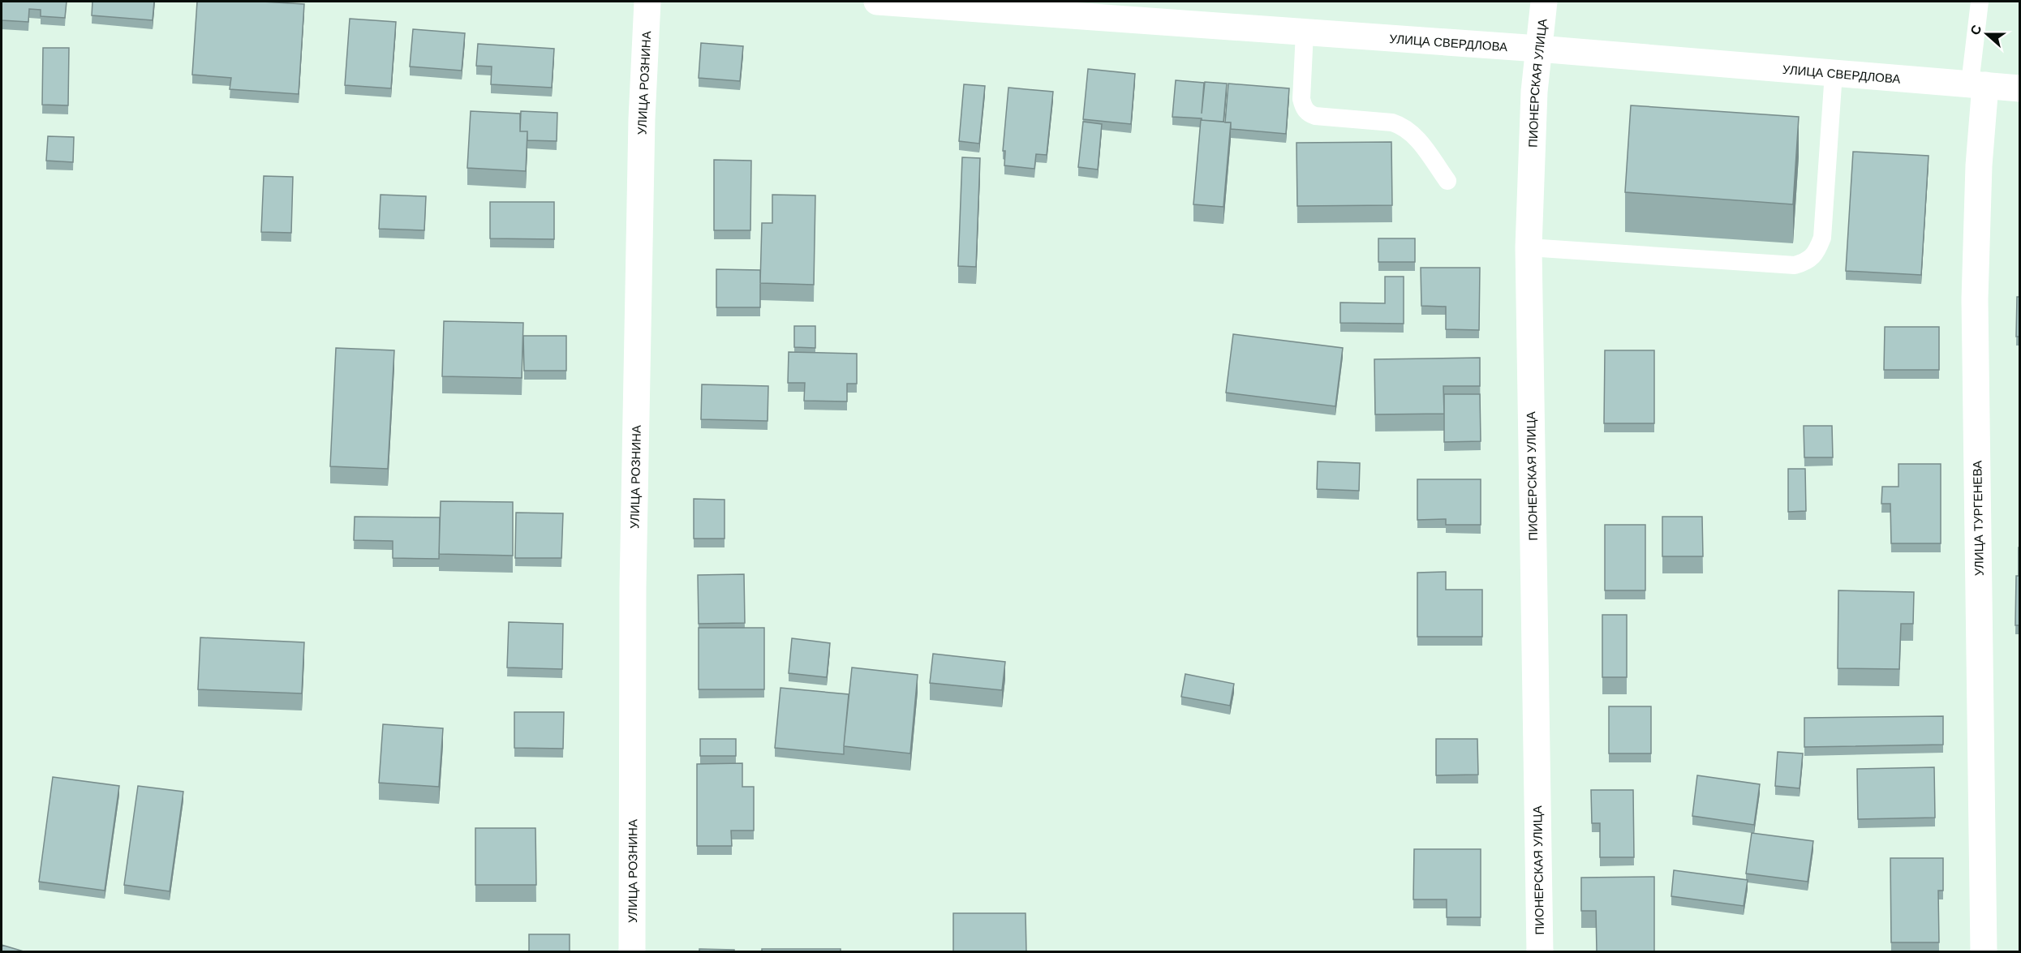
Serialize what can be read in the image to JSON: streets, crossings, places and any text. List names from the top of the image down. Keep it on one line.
{"streets":{"street":["УЛИЦА СВЕРДЛОВА","УЛИЦА РОЗНИНА","ПИОНЕРСКАЯ УЛИЦА","УЛИЦА ТУРГЕНЕВА"]},"crossings":[["УЛИЦА СВЕРДЛОВА","ПИОНЕРСКАЯ УЛИЦА"],["УЛИЦА СВЕРДЛОВА","УЛИЦА ТУРГЕНЕВА"]],"north":"left"}
